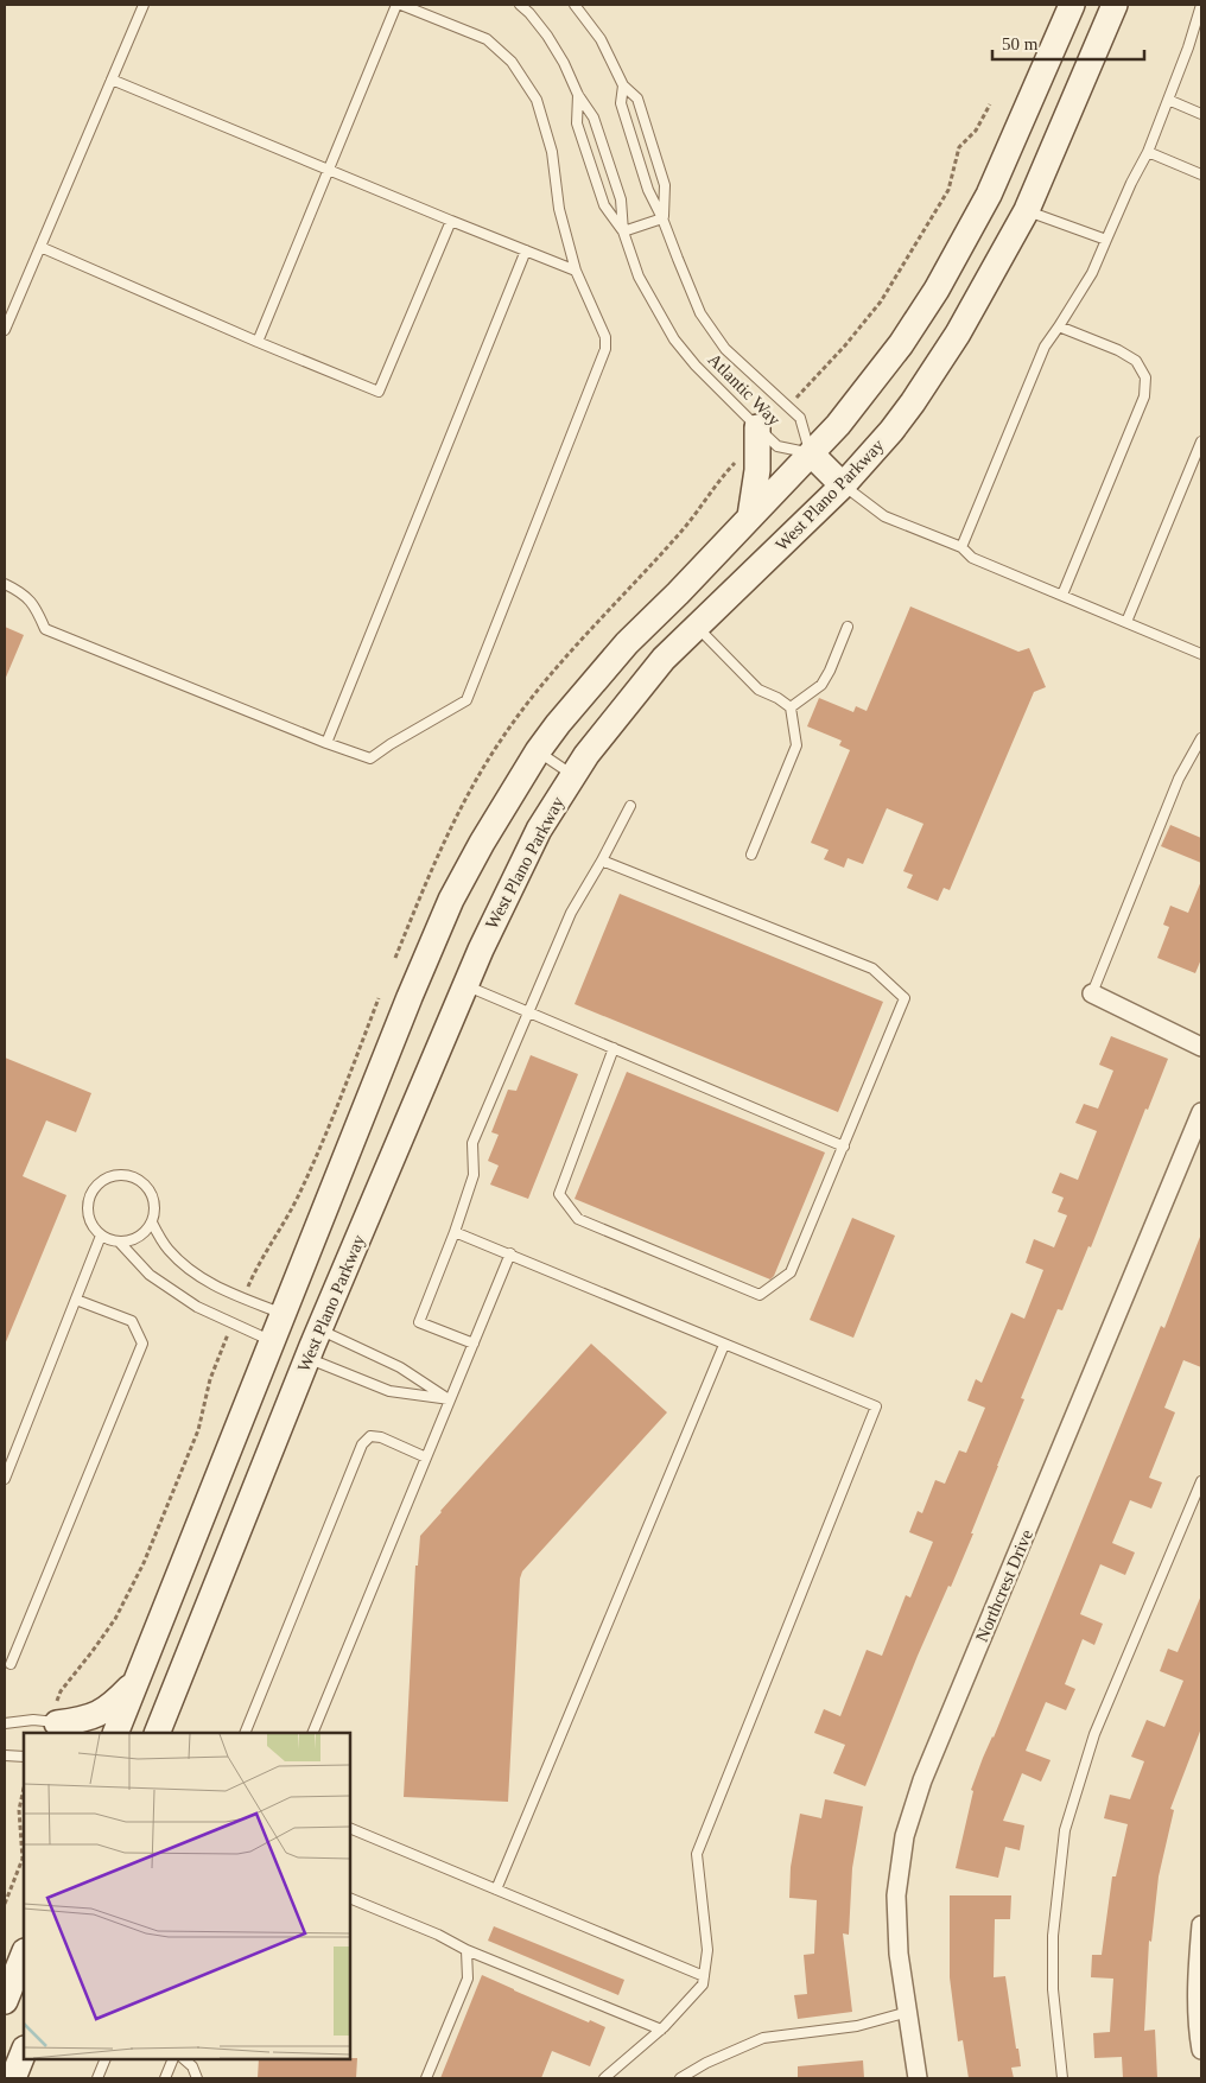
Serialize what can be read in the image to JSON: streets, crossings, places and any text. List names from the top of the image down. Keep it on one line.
{"streets":{"main road":["West Plano Parkway"],"street":["Northcrest Drive"],"lane":["Atlantic Way"]},"scale_bar":"50 m"}
